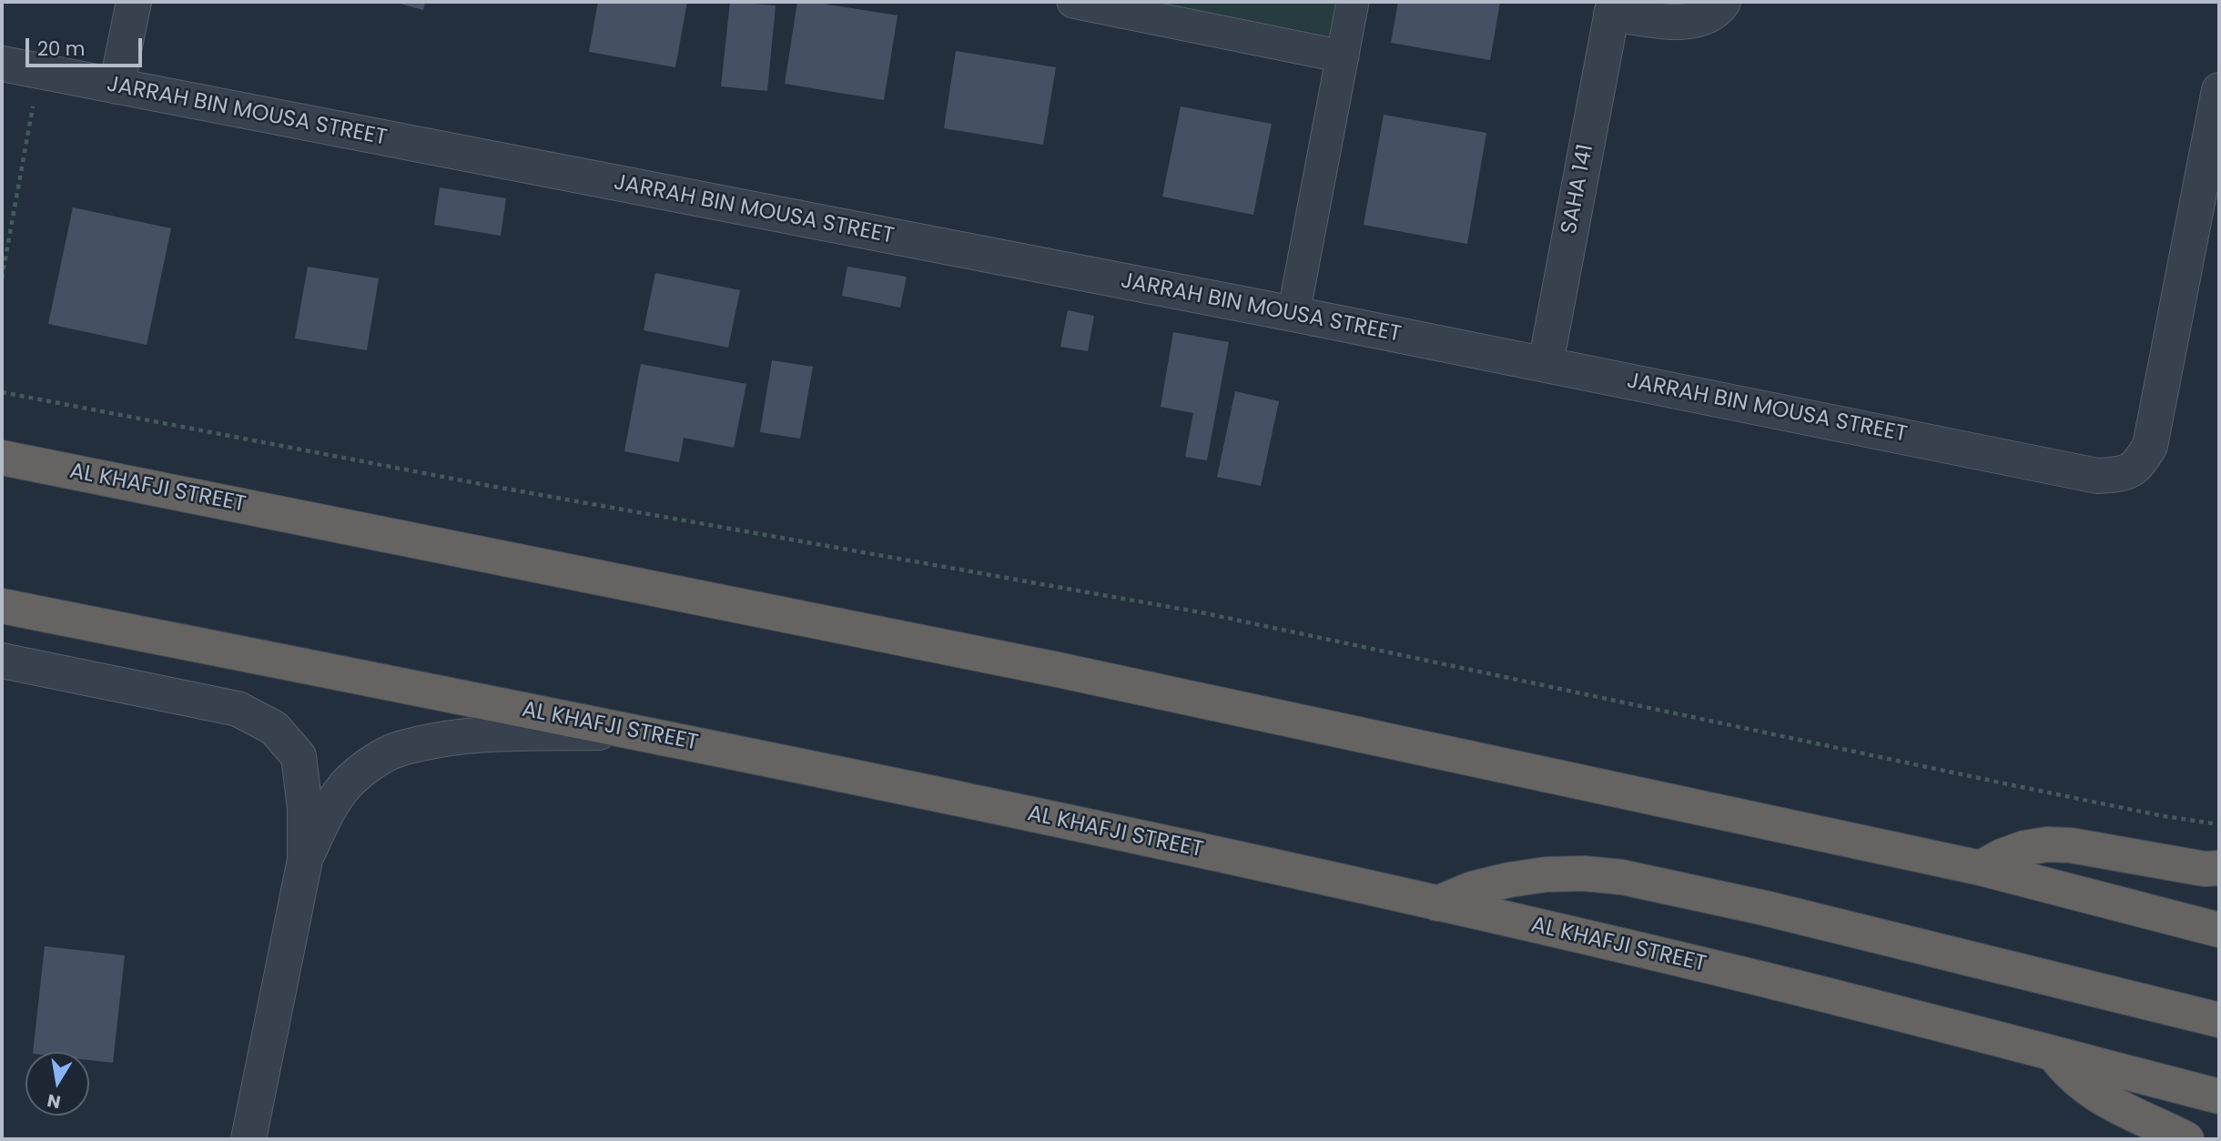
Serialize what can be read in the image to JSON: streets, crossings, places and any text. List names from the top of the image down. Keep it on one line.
{"streets":{"highway":["AL KHAFJI STREET"],"street":["JARRAH BIN MOUSA STREET","SAHA 141"]},"crossings":[["JARRAH BIN MOUSA STREET","SAHA 141"]],"scale_bar":"20 m","north":"bottom"}
